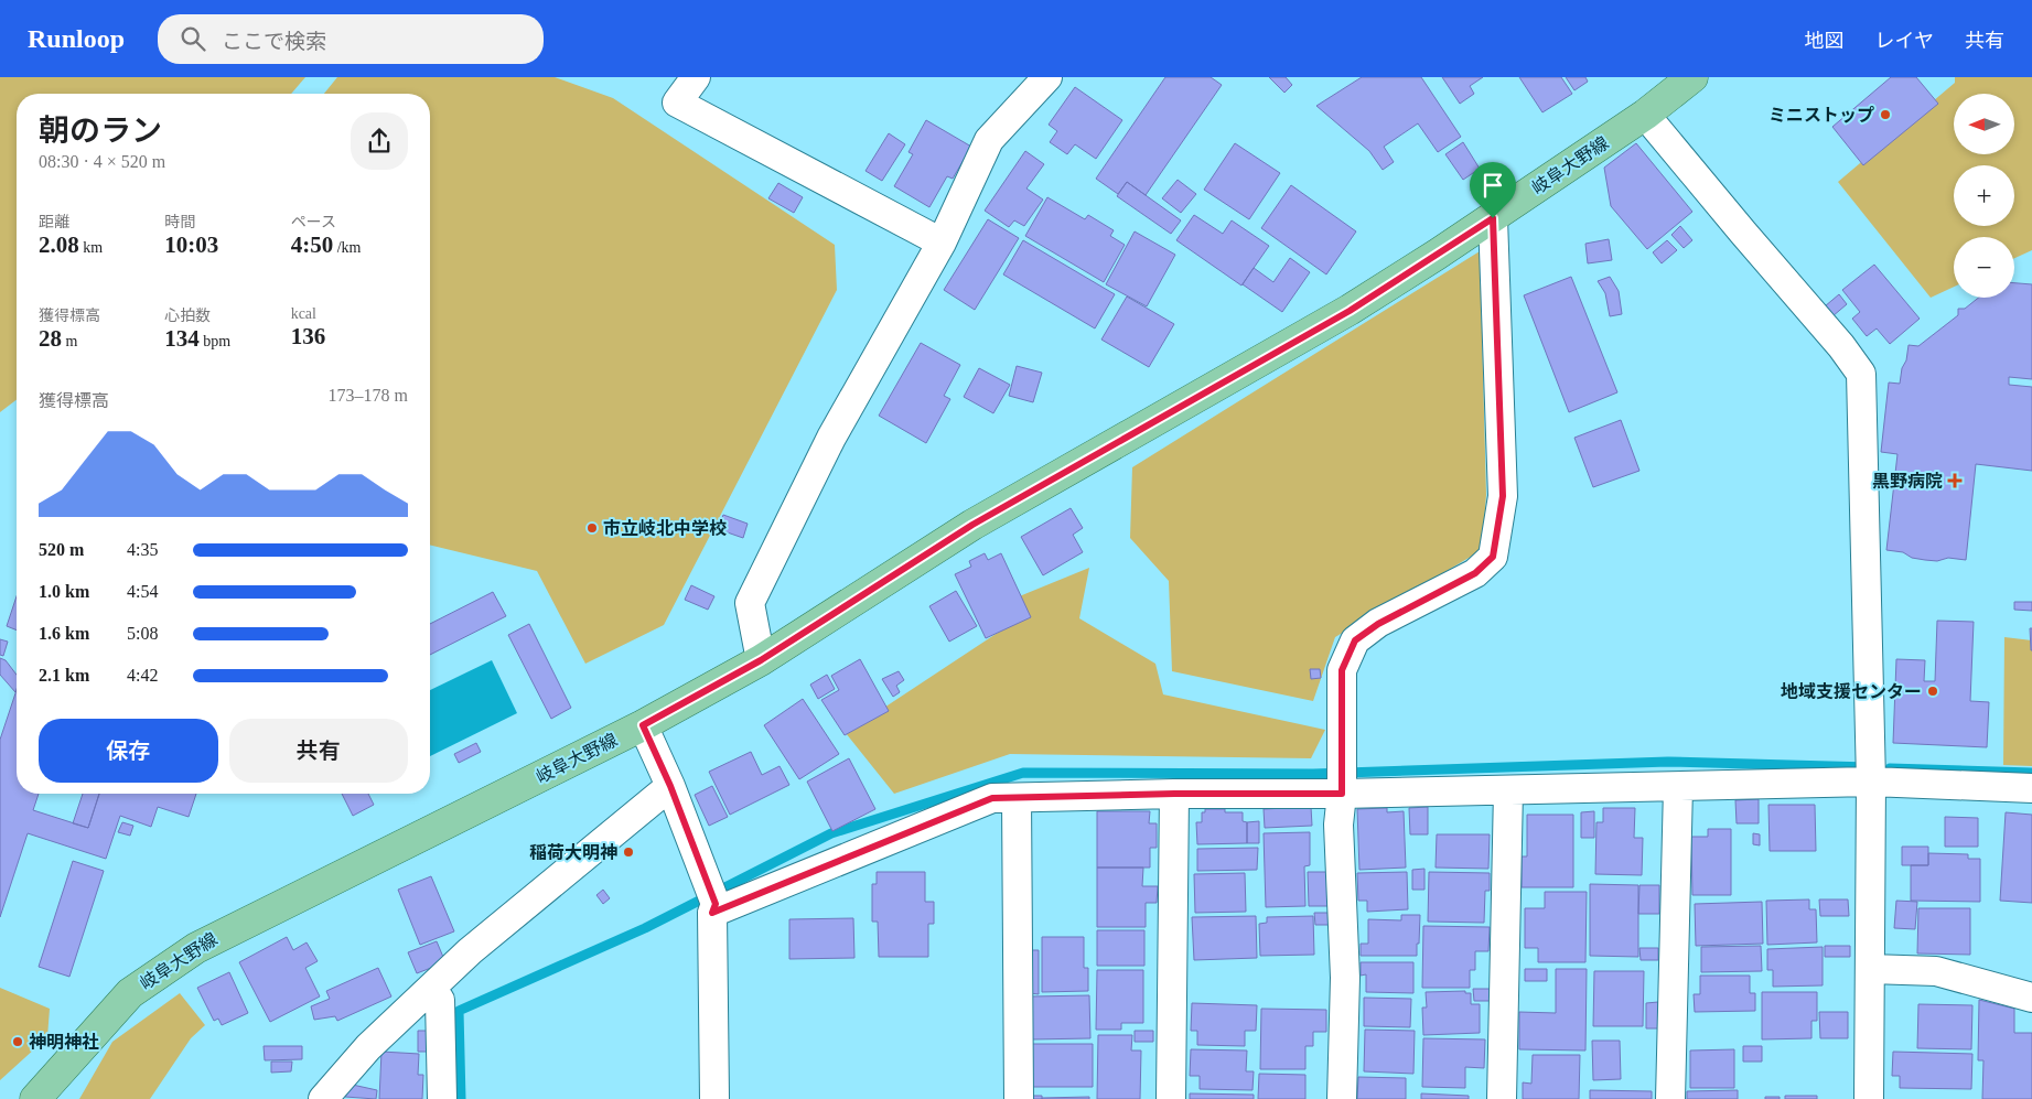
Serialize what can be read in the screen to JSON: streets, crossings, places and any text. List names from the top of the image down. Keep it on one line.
{"streets":{"main road":["岐阜大野線"]},"places":{"other":["ミニストップ","市立岐北中学校","地域支援センター","稲荷大明神","神明神社"],"health":["黒野病院"]},"north":"left","page":{"header":"Runloop","search":"ここで検索","nav":["地図","レイヤ","共有"],"map_buttons":["+","−"],"heading":["朝のラン","08:30 · 4 × 520 m"],"stats":[["距離","2.08 km"],["時間","10:03"],["ペース","4:50 /km"],["獲得標高","28 m"],["心拍数","134 bpm"],["kcal","136"]],"chart":["獲得標高","173–178 m"],"list":[{"name":"520 m","note":"4:35"},{"name":"1.0 km","note":"4:54"},{"name":"1.6 km","note":"5:08"},{"name":"2.1 km","note":"4:42"}],"buttons":["保存","共有"]}}
